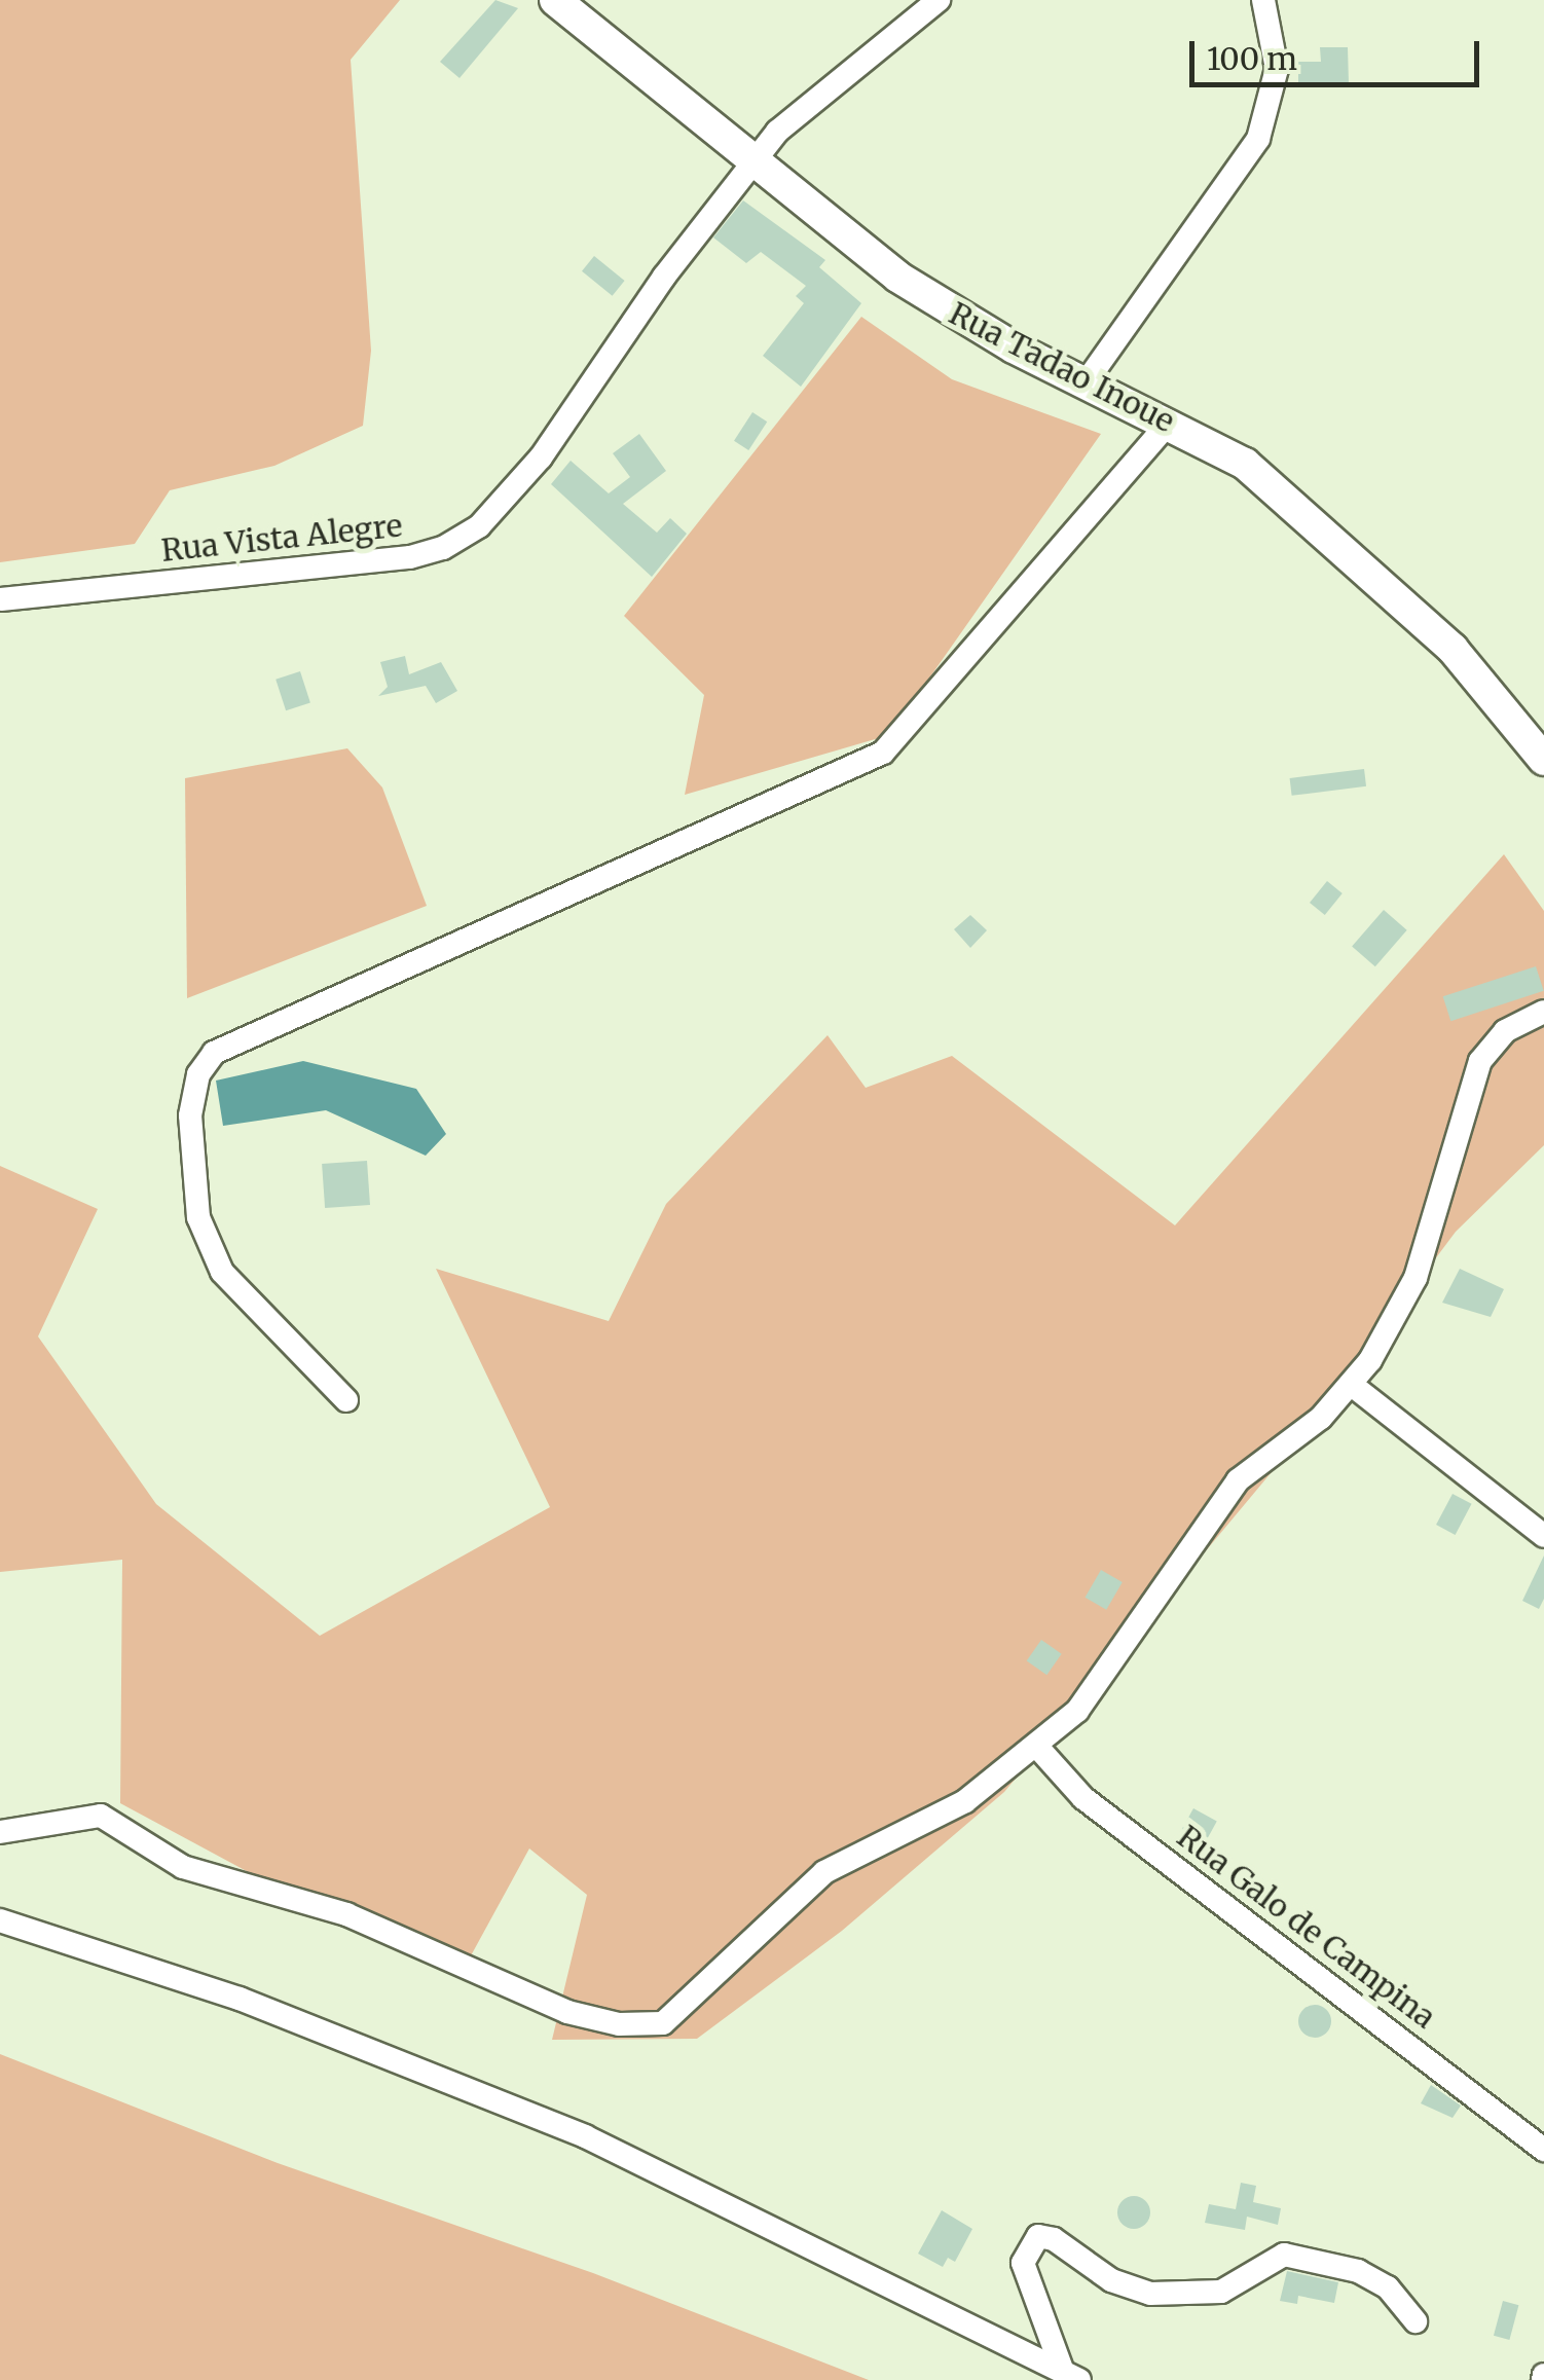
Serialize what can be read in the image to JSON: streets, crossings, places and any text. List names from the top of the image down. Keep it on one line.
{"streets":{"street":["Rua Tadao Inoue","Rua Vista Alegre","Rua Galo de Campina"]},"crossings":[["Rua Tadao Inoue","Rua Vista Alegre"]],"scale_bar":"100 m"}
